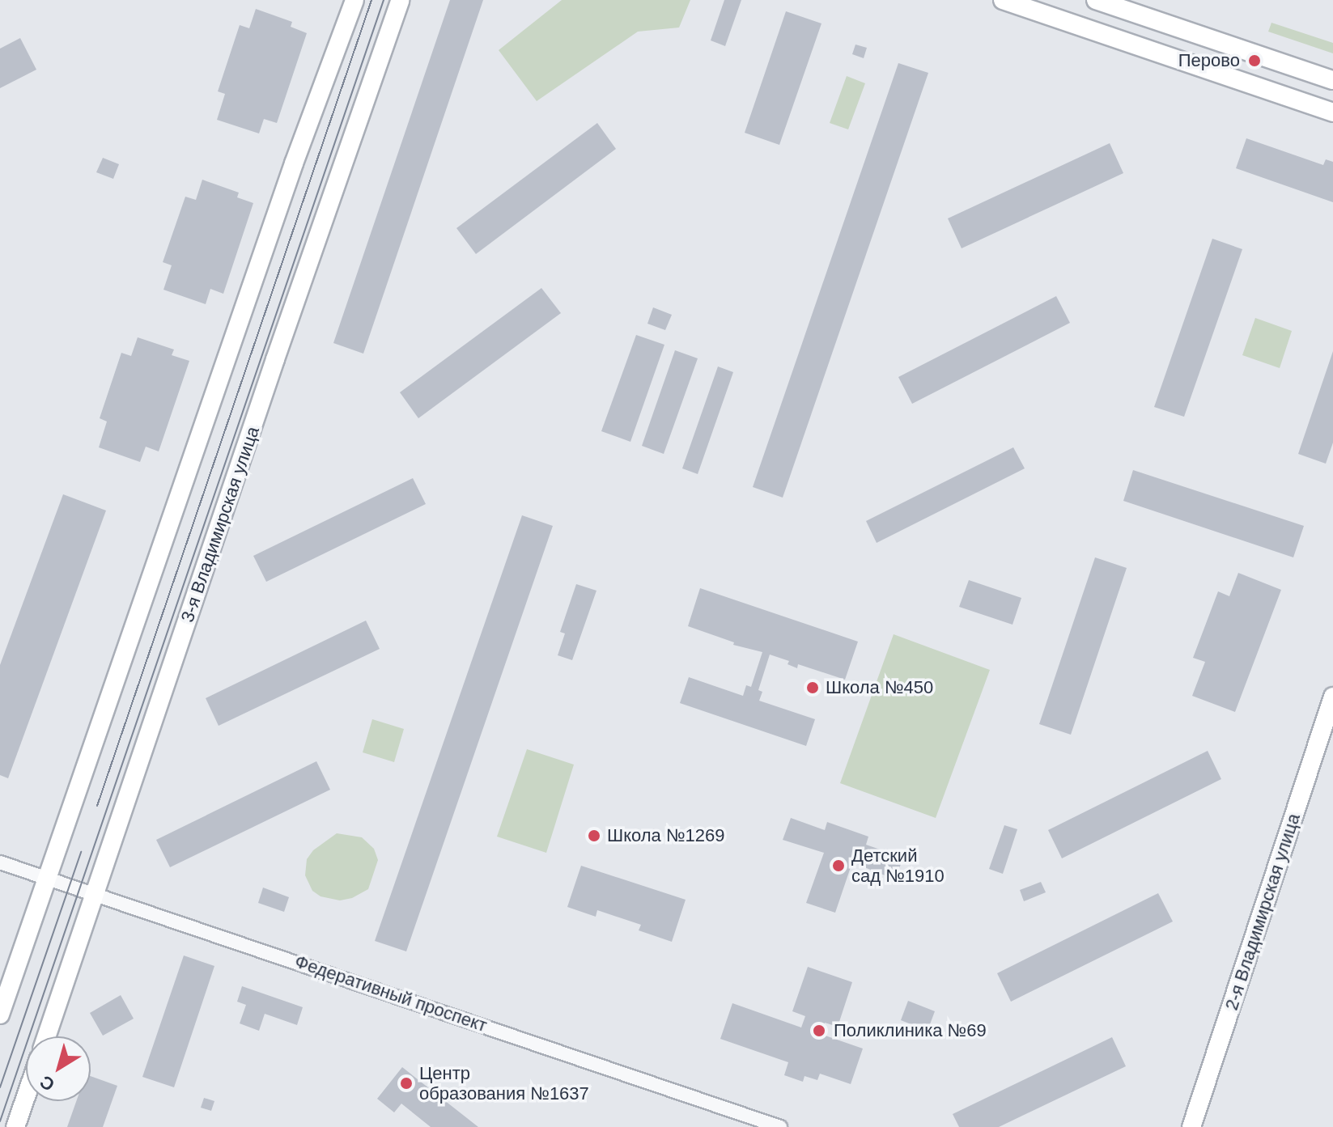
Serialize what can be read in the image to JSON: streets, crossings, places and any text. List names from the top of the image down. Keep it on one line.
{"streets":{"street":["3-я Владимирская улица","2-я Владимирская улица","Федеративный проспект"]},"crossings":[["3-я Владимирская улица","Федеративный проспект"]],"places":["Перово","Школа №450","Школа №1269","Детский сад №1910","Поликлиника №69","Центр образования №1637"],"north":"bottom left"}
